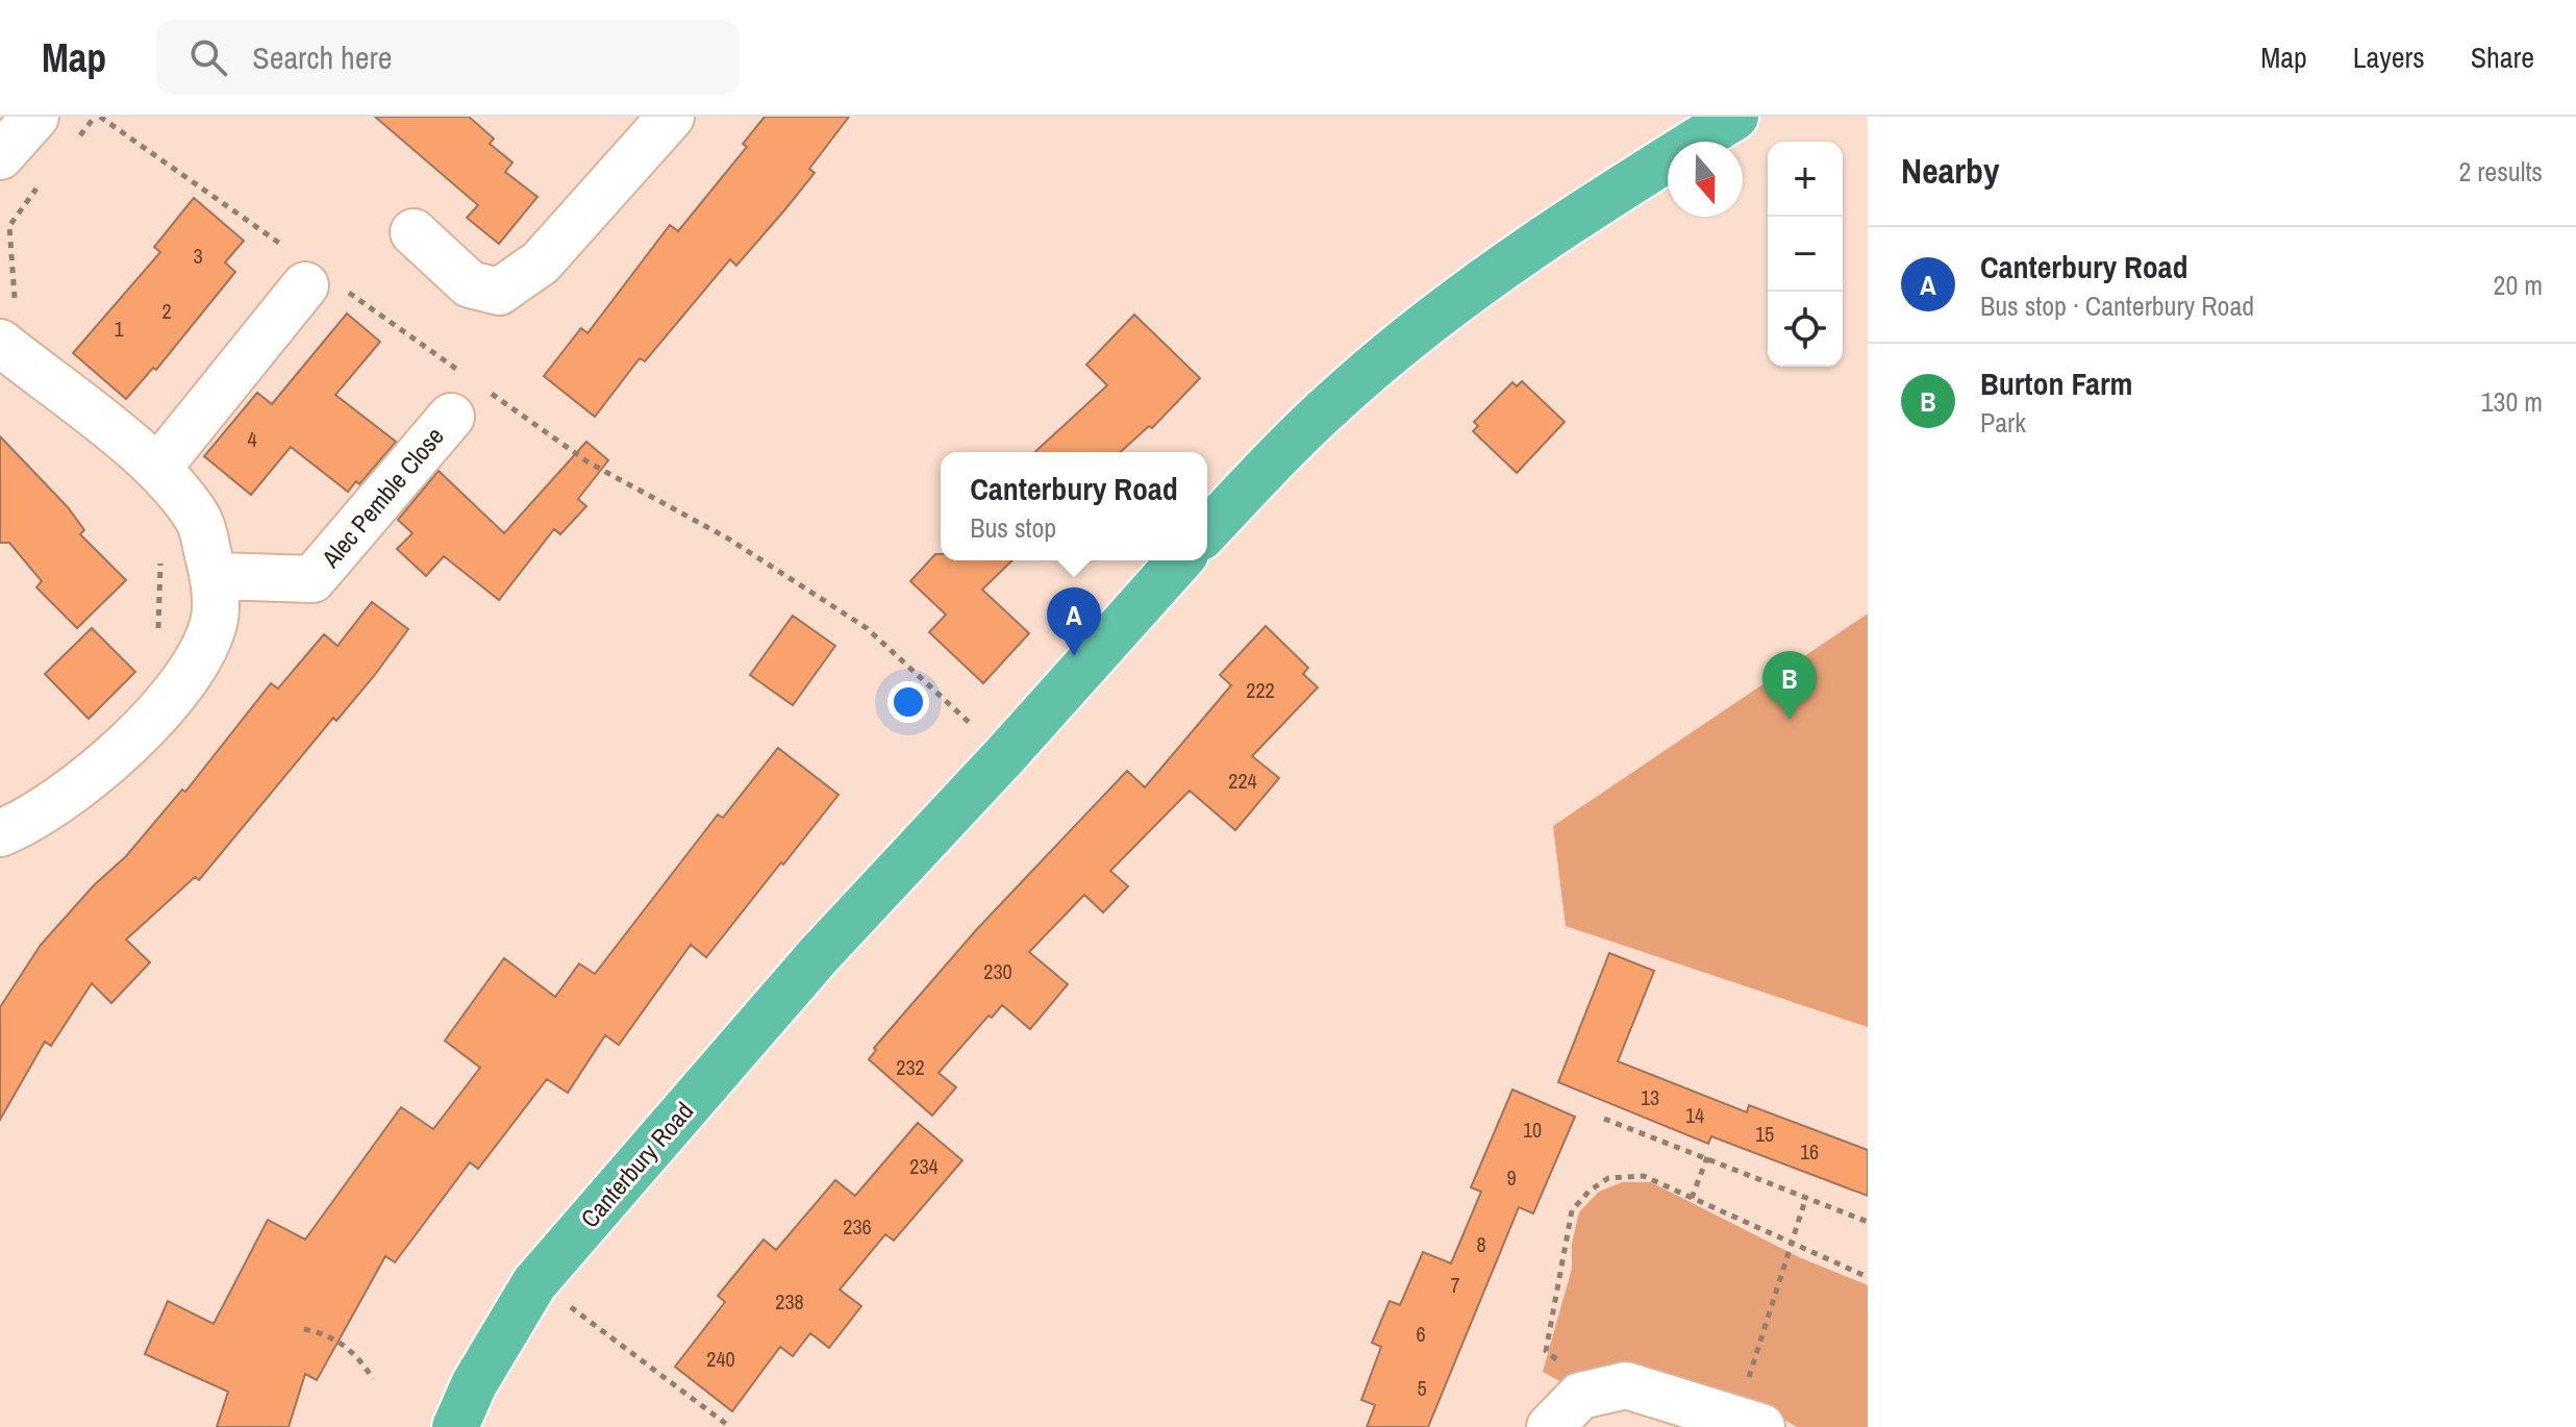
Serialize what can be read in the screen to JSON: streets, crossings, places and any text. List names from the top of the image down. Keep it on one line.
{"streets":{"highway":["Canterbury Road"],"street":["Alec Pemble Close"]},"house_numbers":["3","2","1","4","222","224","230","232","13","14","10","15","16","234","9","236","8","7","238","6","240","5"],"north":"bottom","page":{"header":"Map","search":"Search here","nav":["Map","Layers","Share"],"heading":["Nearby","2 results"],"map_buttons":["+","−"],"list":[{"mark":"A","name":"Canterbury Road","note":"Bus stop · Canterbury Road","value":"20 m"},{"mark":"B","name":"Burton Farm","note":"Park","value":"130 m"}],"popup":["Canterbury Road","Bus stop"],"pins":["A","B"]}}
